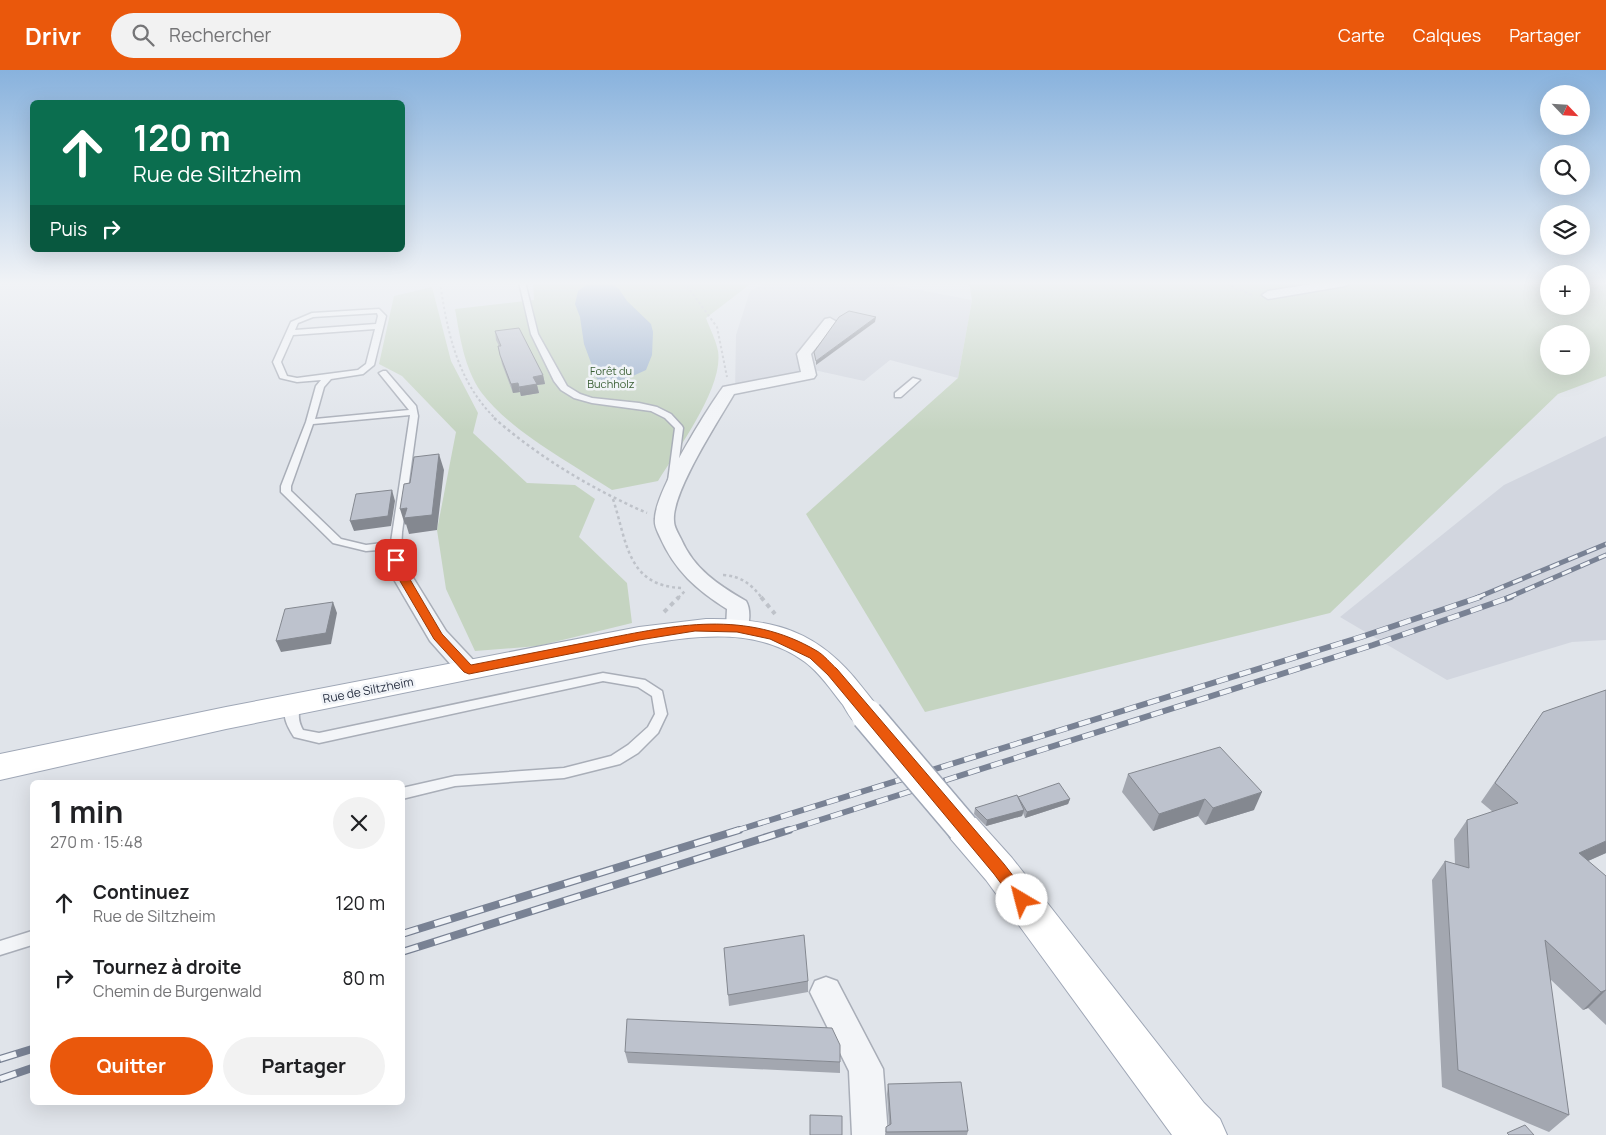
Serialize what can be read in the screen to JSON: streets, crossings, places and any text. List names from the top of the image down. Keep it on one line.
{"streets":{"main road":["Rue de Siltzheim"]},"parks":["Forêt du Buchholz"],"north":"bottom right","page":{"header":"Drivr","search":"Rechercher","nav":["Carte","Calques","Partager"],"map_buttons":["+","−"],"turn":["120 m","Rue de Siltzheim"],"then":"Puis","heading":["1 min","270 m · 15:48"],"list":[{"name":"Continuez","note":"Rue de Siltzheim","value":"120 m"},{"name":"Tournez à droite","note":"Chemin de Burgenwald","value":"80 m"}],"buttons":["Quitter","Partager"]}}
